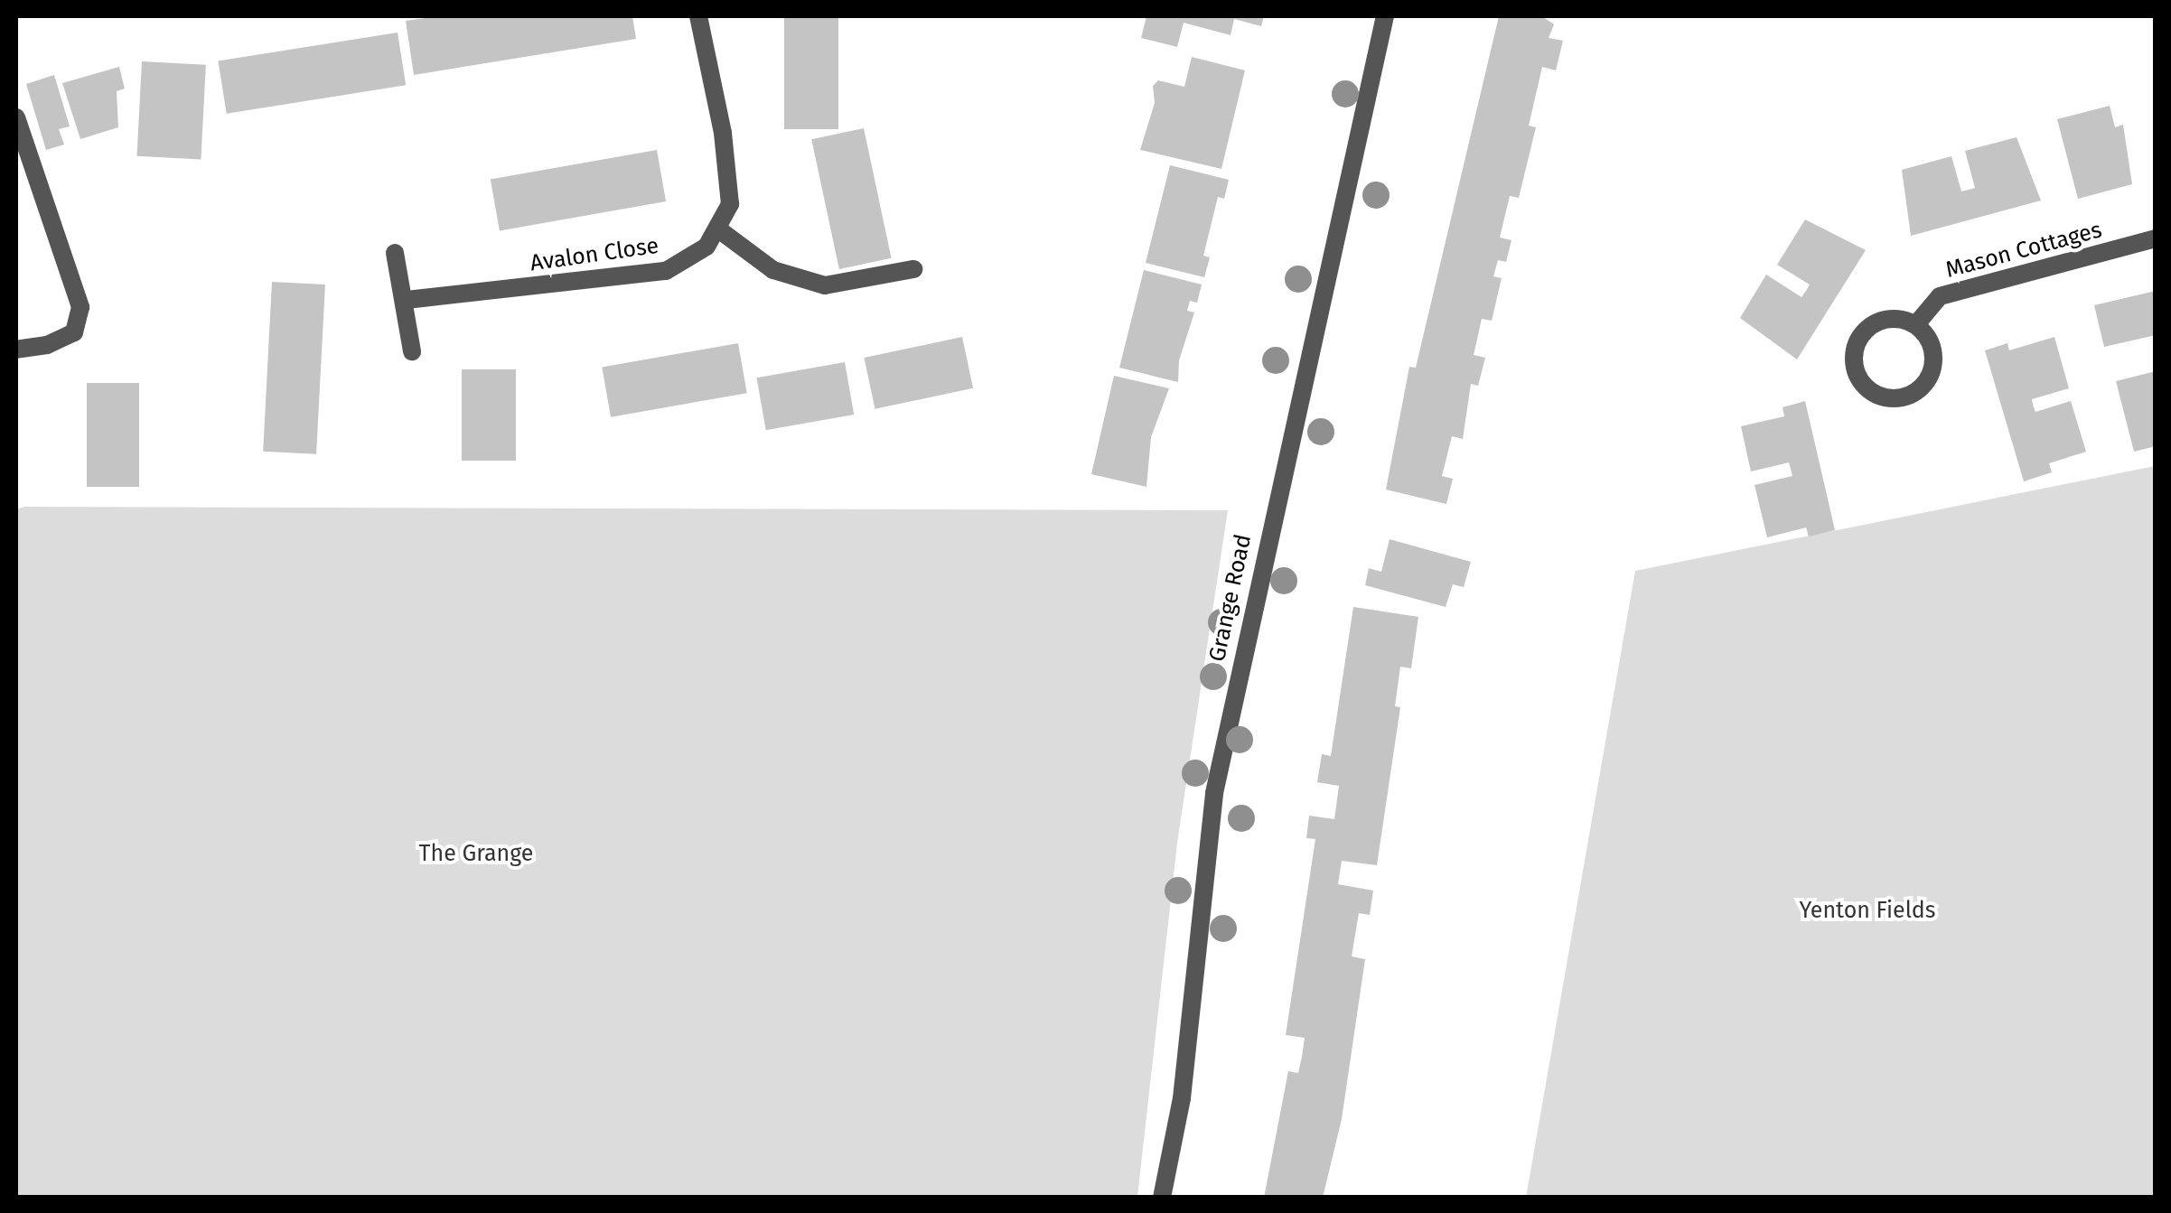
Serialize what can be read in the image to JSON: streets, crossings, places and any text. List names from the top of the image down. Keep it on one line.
{"streets":{"street":["Mason Cottages","Avalon Close","Grange Road"]},"parks":["The Grange","Yenton Fields"]}
